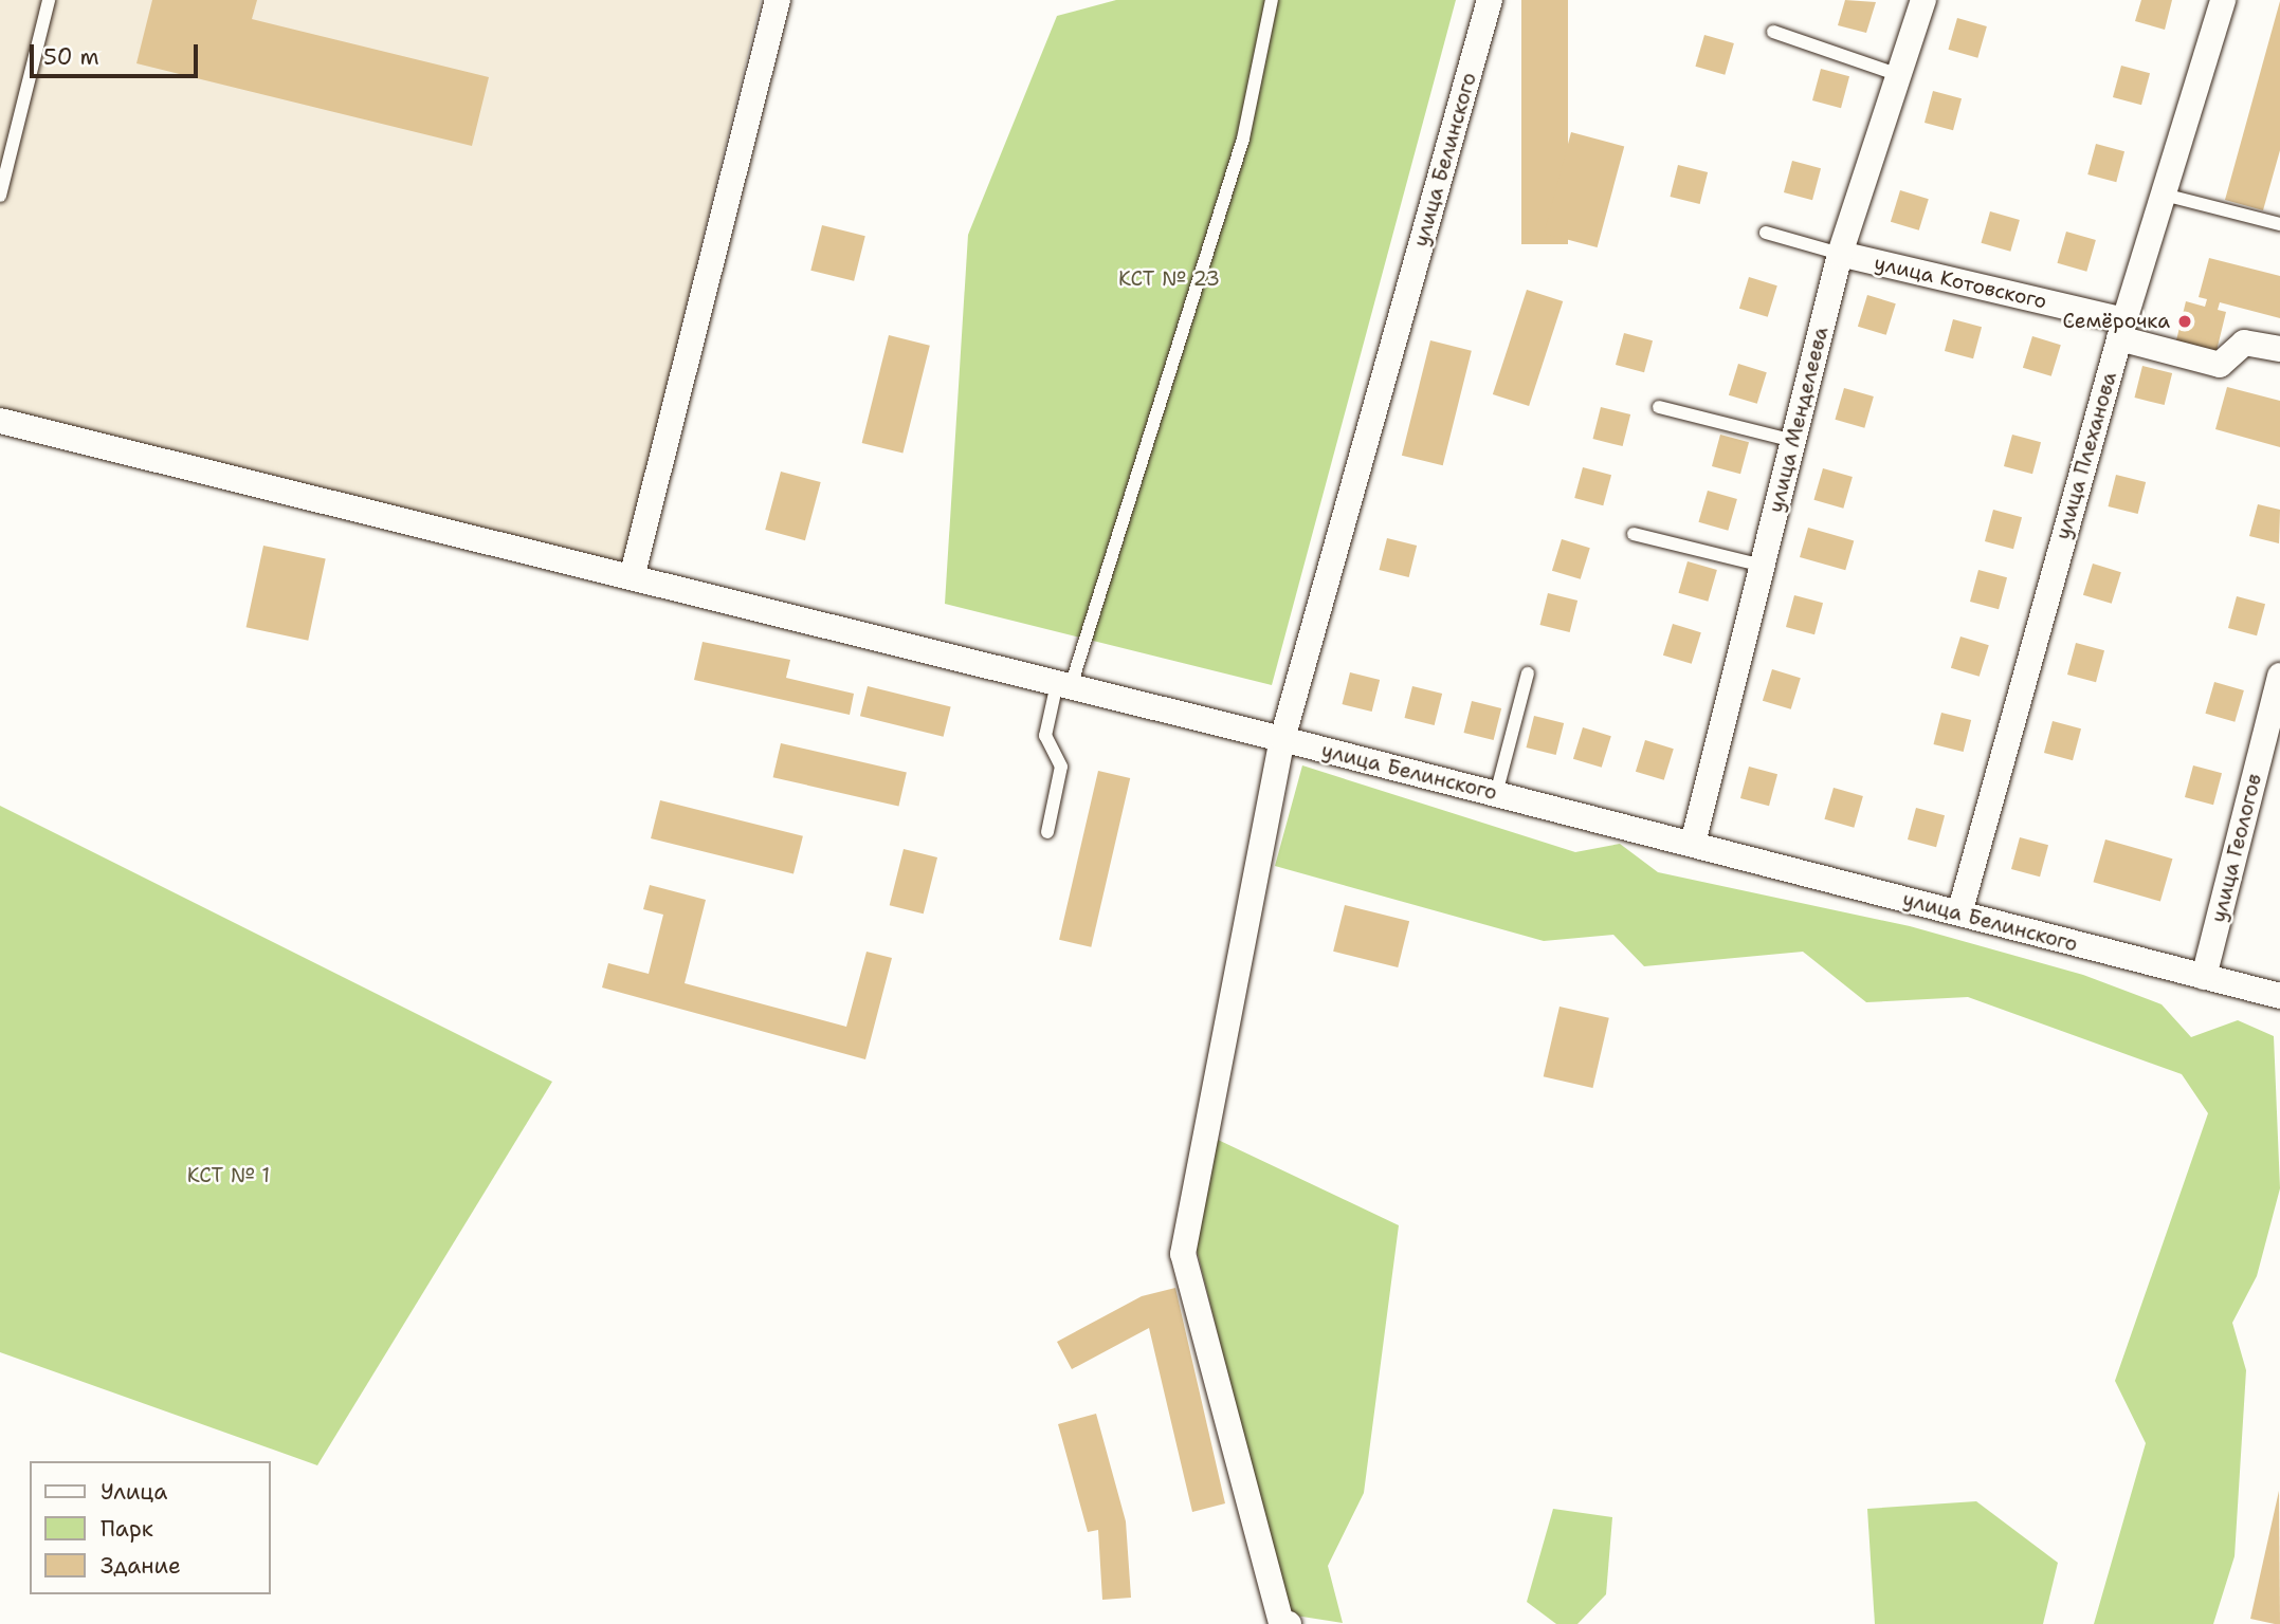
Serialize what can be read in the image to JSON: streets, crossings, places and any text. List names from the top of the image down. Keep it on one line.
{"streets":{"street":["улица Белинского","улица Котовского","улица Менделеева","улица Плеханова","улица Геологов"]},"crossings":[["улица Белинского","улица Менделеева"],["улица Белинского","улица Плеханова"],["улица Белинского","улица Геологов"],["улица Котовского","улица Менделеева"],["улица Котовского","улица Плеханова"]],"parks":["КСТ № 23","КСТ № 1"],"places":["Семёрочка"],"legend":["Улица","Парк","Здание"],"scale_bar":"50 m"}
